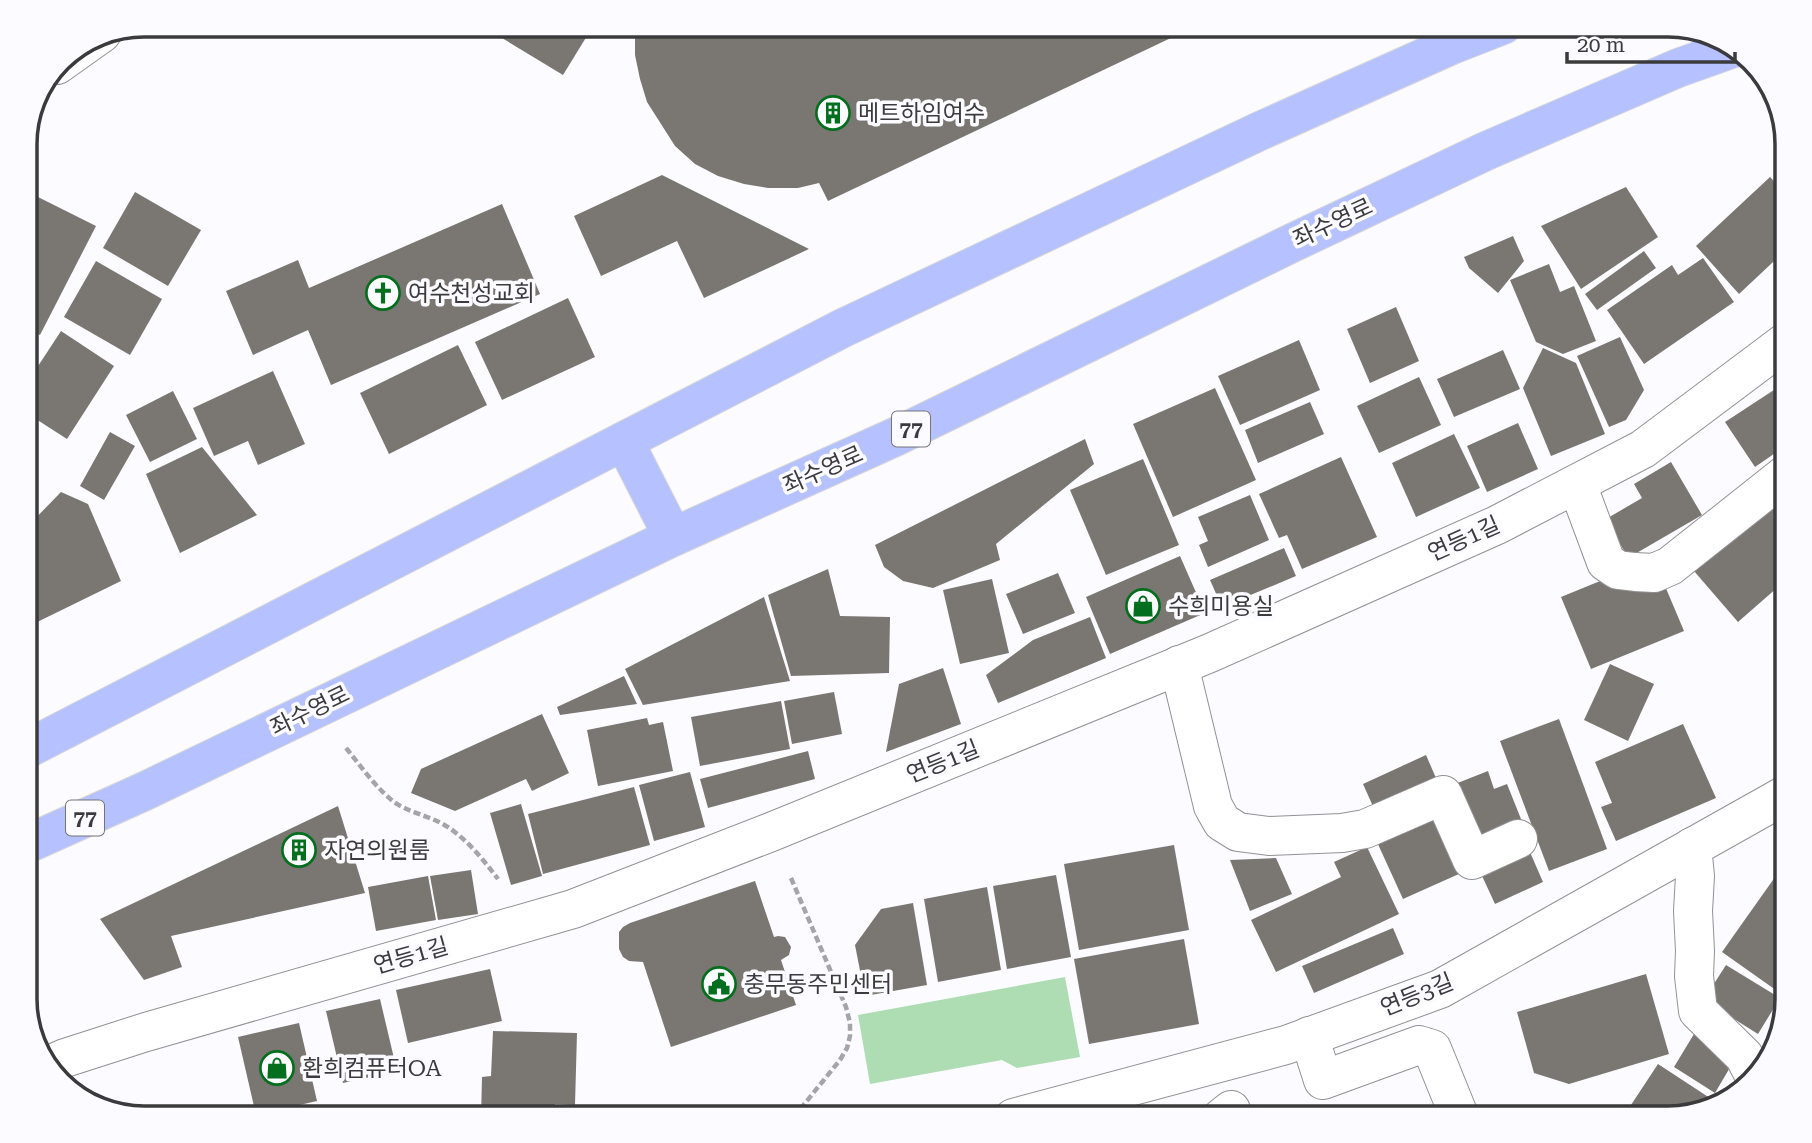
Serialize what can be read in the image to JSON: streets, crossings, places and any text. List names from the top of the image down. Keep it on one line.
{"streets":{"main road":["좌수영로","77"],"street":["연등1길","연등3길"]},"places":{"building":["메트하임여수","자연의원룸"],"church":["여수천성교회"],"shop":["수희미용실","환희컴퓨터OA"],"public building":["충무동주민센터"]},"scale_bar":"20 m"}
